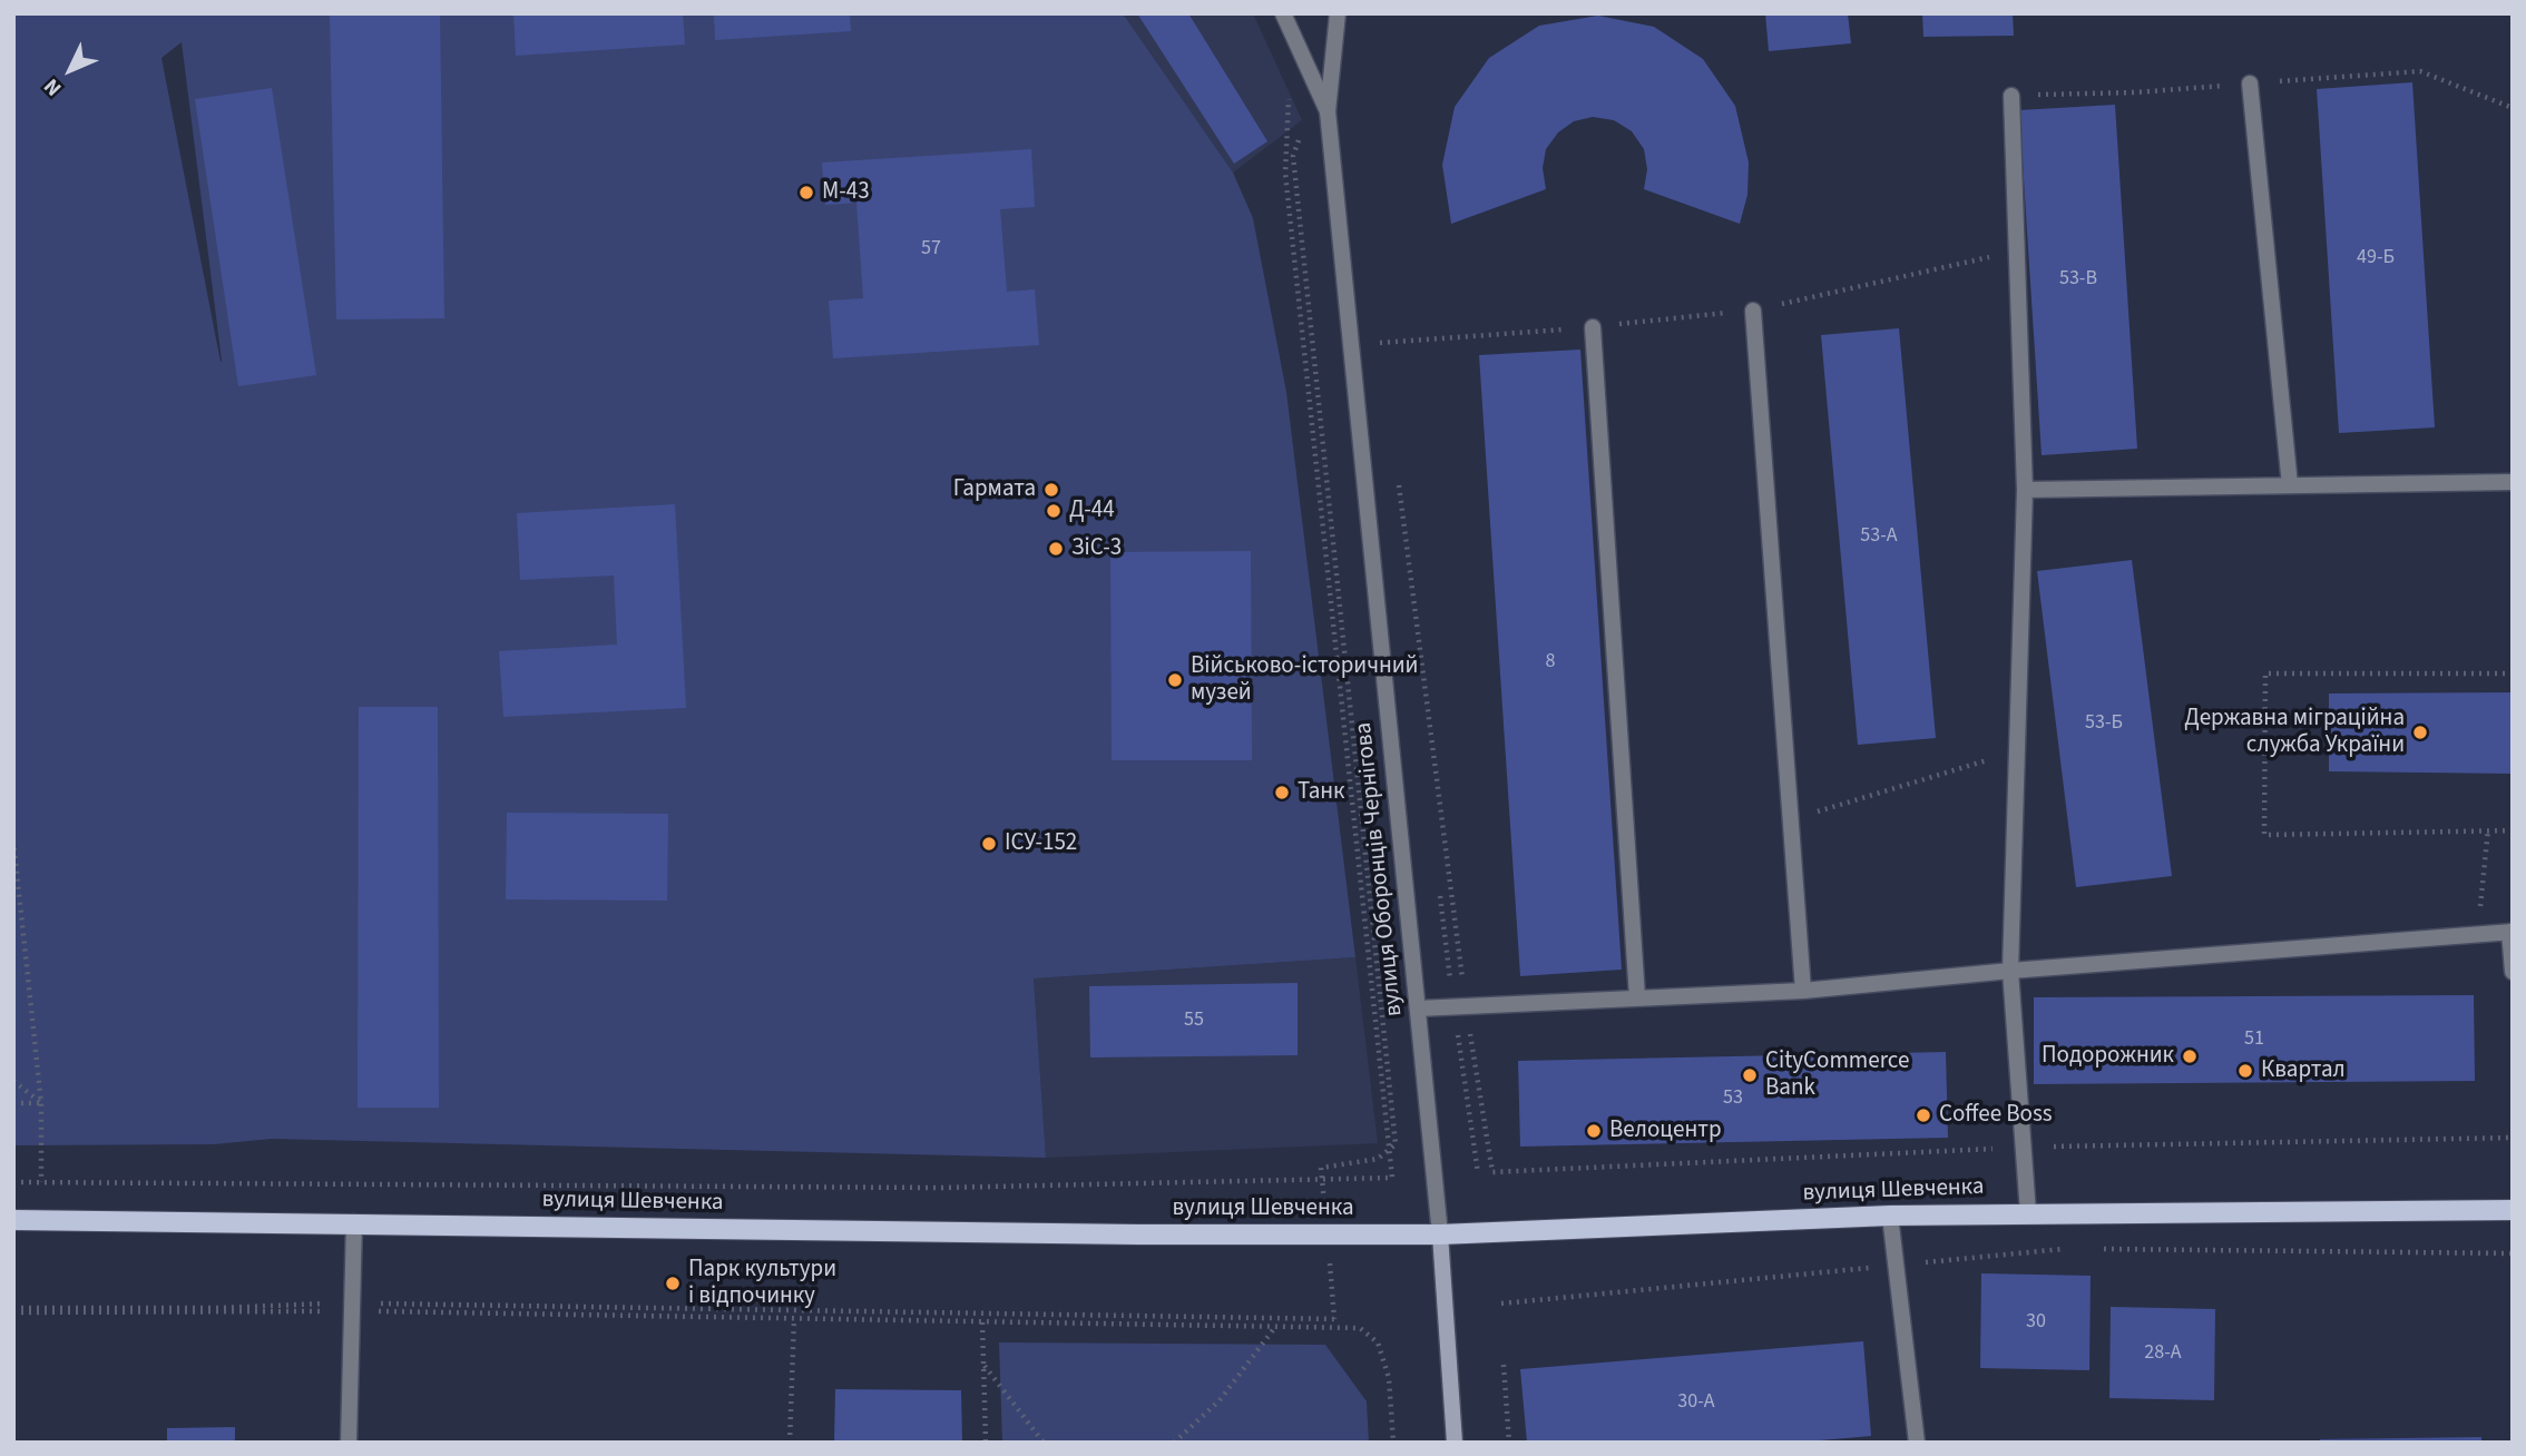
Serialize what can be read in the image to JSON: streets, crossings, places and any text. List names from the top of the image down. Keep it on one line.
{"streets":{"main road":["вулиця Оборонців Чернігова","вулиця Шевченка"]},"crossings":[["вулиця Оборонців Чернігова","вулиця Шевченка"]],"places":["М-43","Гармата","Д-44","ЗіС-3","Військово-історичний музей","Державна міграційна служба України","Танк","ІСУ-152","Подорожник","Квартал","CityCommerce Bank","Coffee Boss","Велоцентр","Парк культури і відпочинку"],"house_numbers":["57","49-Б","53-В","53-А","8","53-Б","55","51","53","30","28-А","30-А"],"north":"bottom left"}
